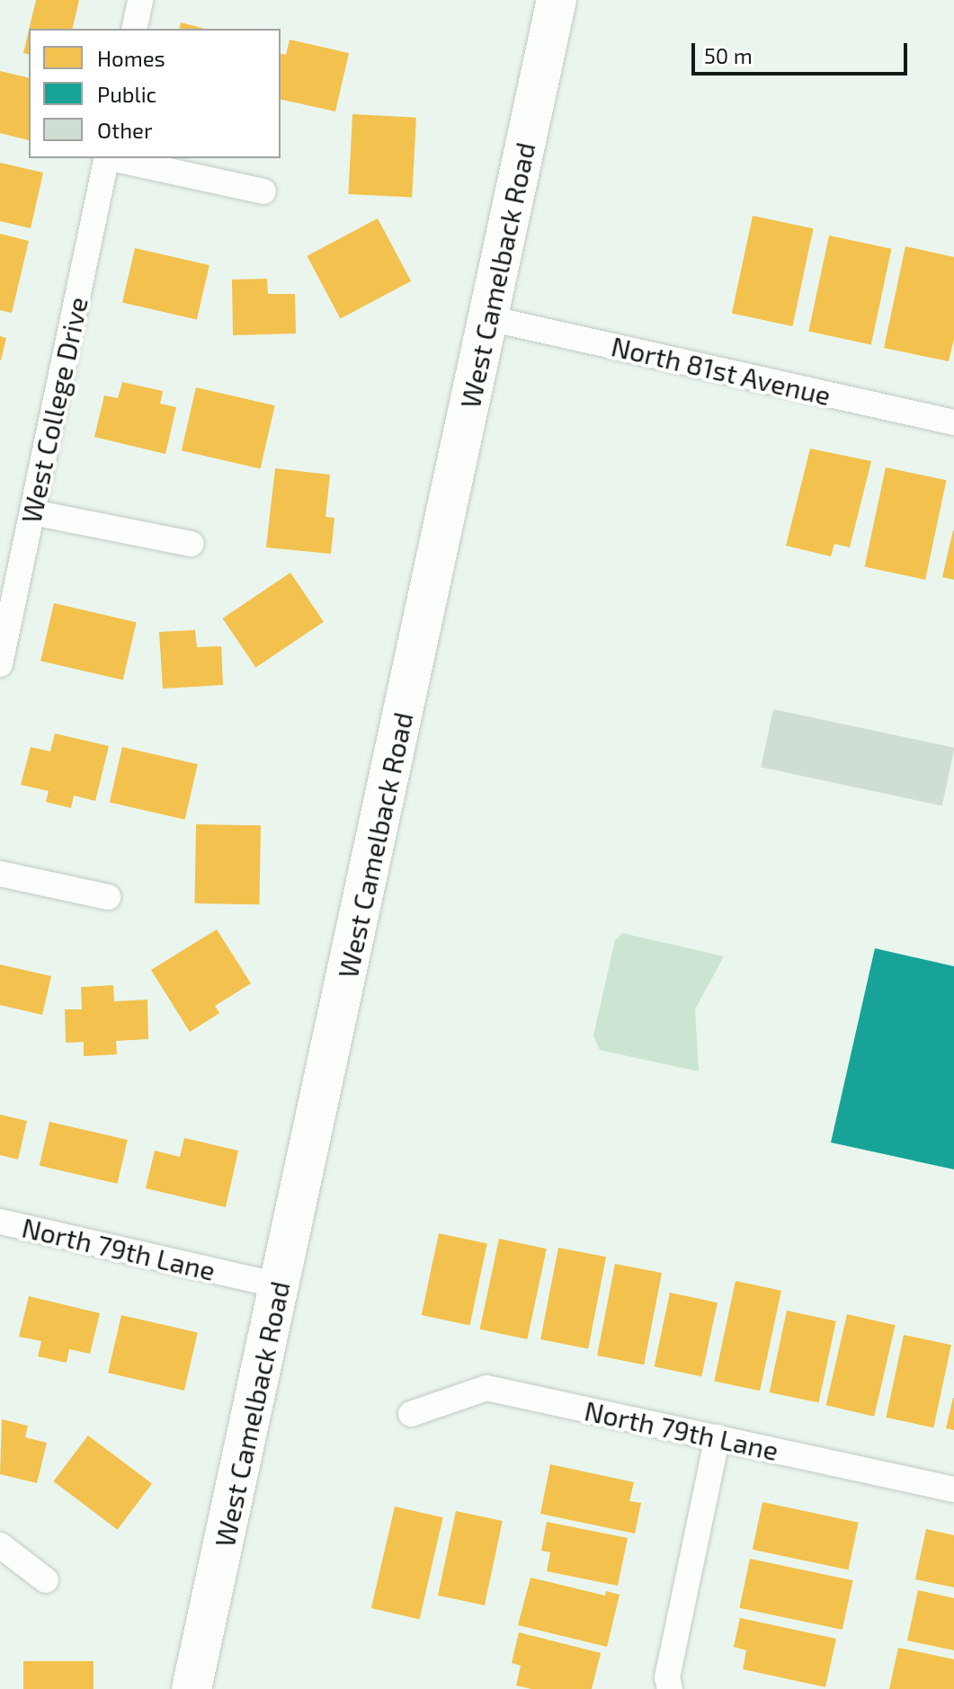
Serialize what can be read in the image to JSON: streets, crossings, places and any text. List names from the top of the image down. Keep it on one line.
{"streets":{"main road":["West Camelback Road"],"street":["North 81st Avenue","West College Drive","North 79th Lane"]},"crossings":[["West Camelback Road","North 81st Avenue"],["West Camelback Road","North 79th Lane"]],"legend":["Homes","Public","Other"],"scale_bar":"50 m"}
